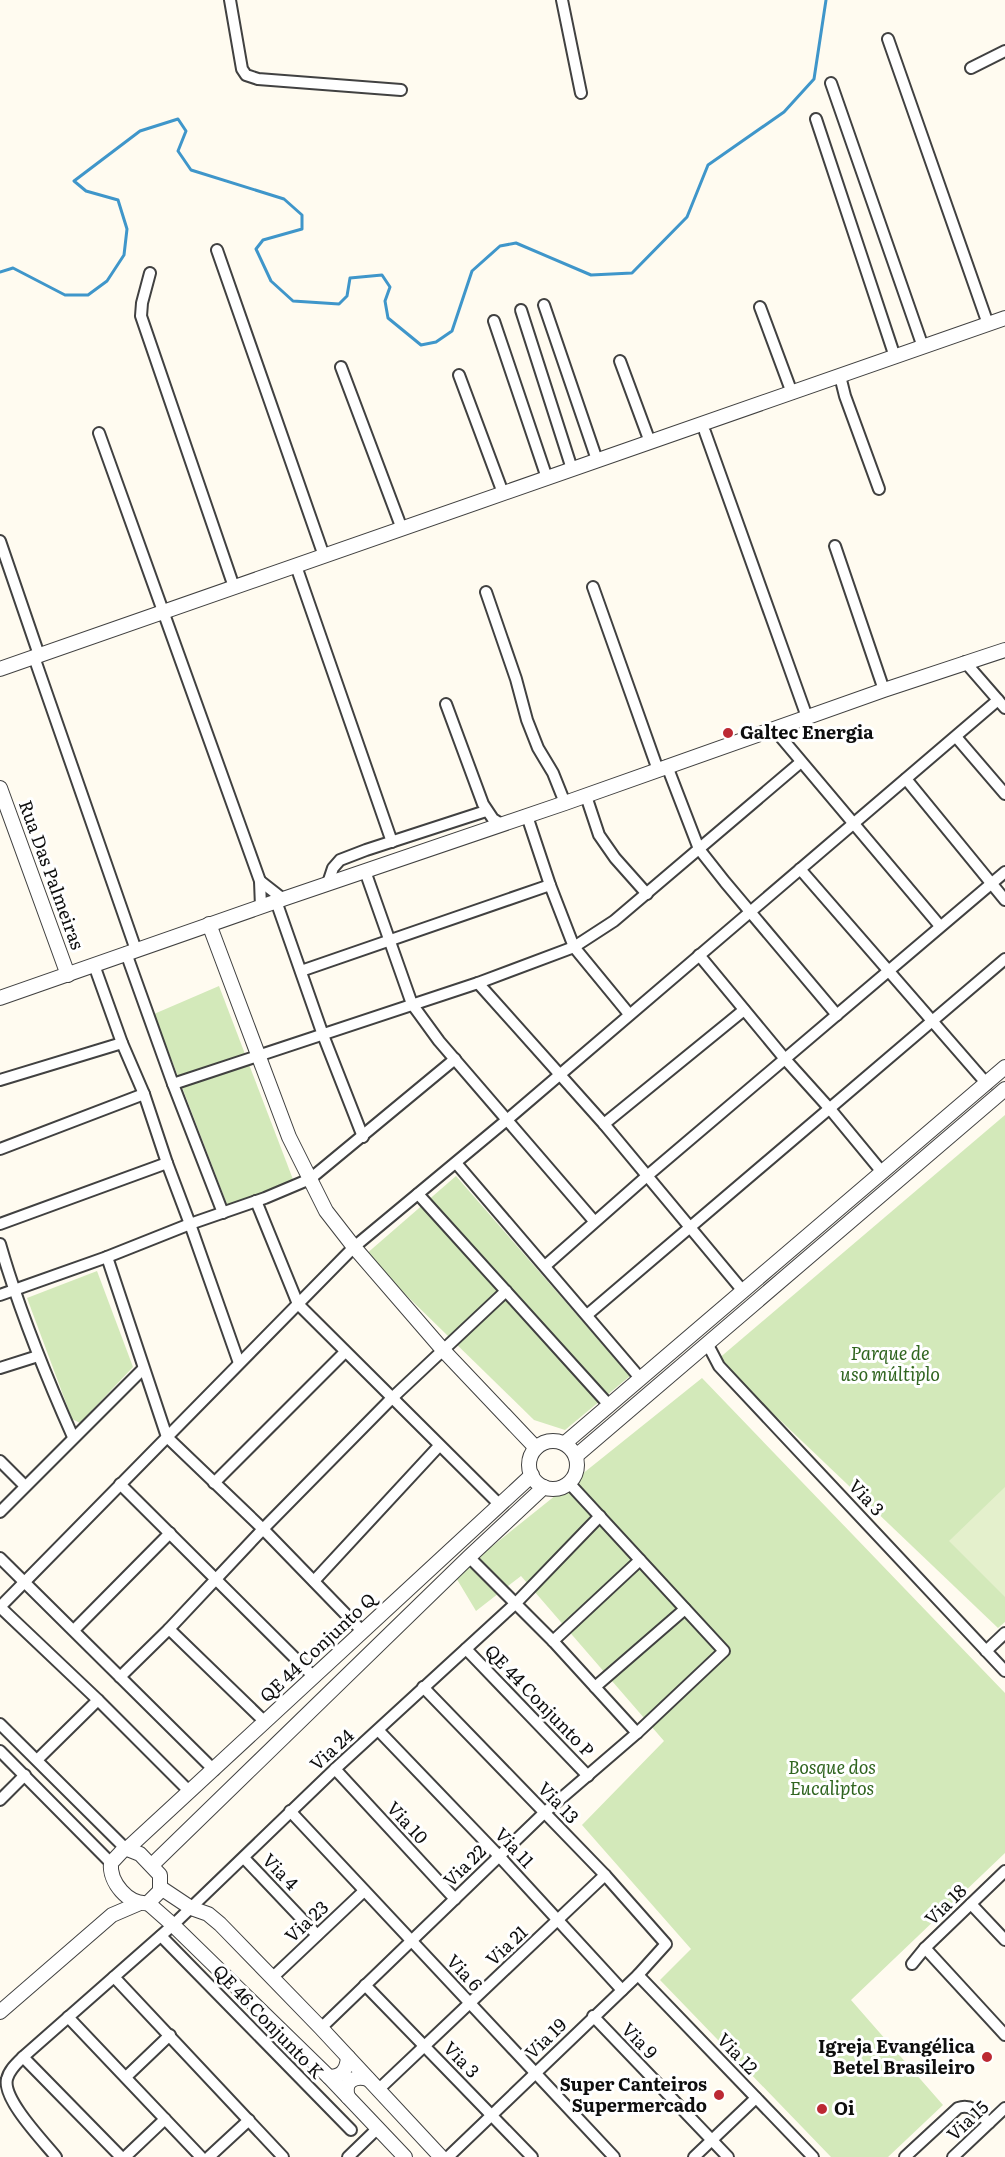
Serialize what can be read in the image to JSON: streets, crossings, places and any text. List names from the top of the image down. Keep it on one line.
{"streets":{"street":["Rua Das Palmeiras","Via 3","QE 44 Conjunto Q","QE 44 Conjunto P","Via 24","Via 13","Via 10","Via 11","Via 22","Via 4","Via 18","Via 23","Via 21","Via 6","QE 46 Conjunto K","Via 19","Via 9","Via 12","Via 15"]},"crossings":[["Via 3","Via 22"],["Via 3","Via 21"],["Via 3","Via 19"],["QE 44 Conjunto P","Via 24"],["QE 44 Conjunto P","Via 22"],["Via 24","Via 13"],["Via 24","Via 10"],["Via 24","Via 11"],["Via 24","Via 4"],["Via 24","Via 6"],["Via 13","Via 22"],["Via 13","Via 21"],["Via 13","Via 19"],["Via 10","Via 22"],["Via 11","Via 22"],["Via 11","Via 21"],["Via 11","Via 19"],["Via 22","Via 6"],["Via 4","Via 23"],["Via 23","Via 6"],["Via 21","Via 6"],["Via 6","Via 19"],["Via 19","Via 9"],["Via 19","Via 12"]],"parks":["Parque de uso múltiplo","Bosque dos Eucaliptos"],"places":["Galtec Energia","Igreja Evangélica Betel Brasileiro","Super Canteiros Supermercado","Oi"]}
